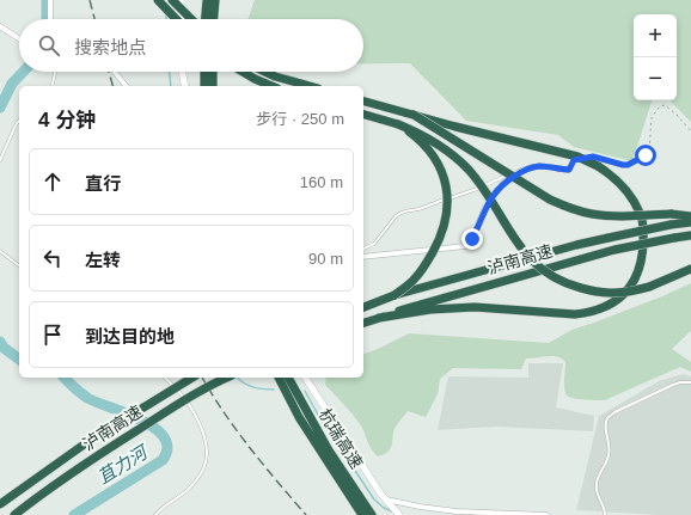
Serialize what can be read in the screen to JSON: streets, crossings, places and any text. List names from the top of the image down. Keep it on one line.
{"streets":{"highway":["泸南高速","杭瑞高速"]},"water":["苴力河"],"page":{"map_buttons":["+","−"],"search":"搜索地点","heading":["4 分钟","步行 · 250 m"],"list":[["直行","160 m"],["左转","90 m"],"到达目的地"]}}
